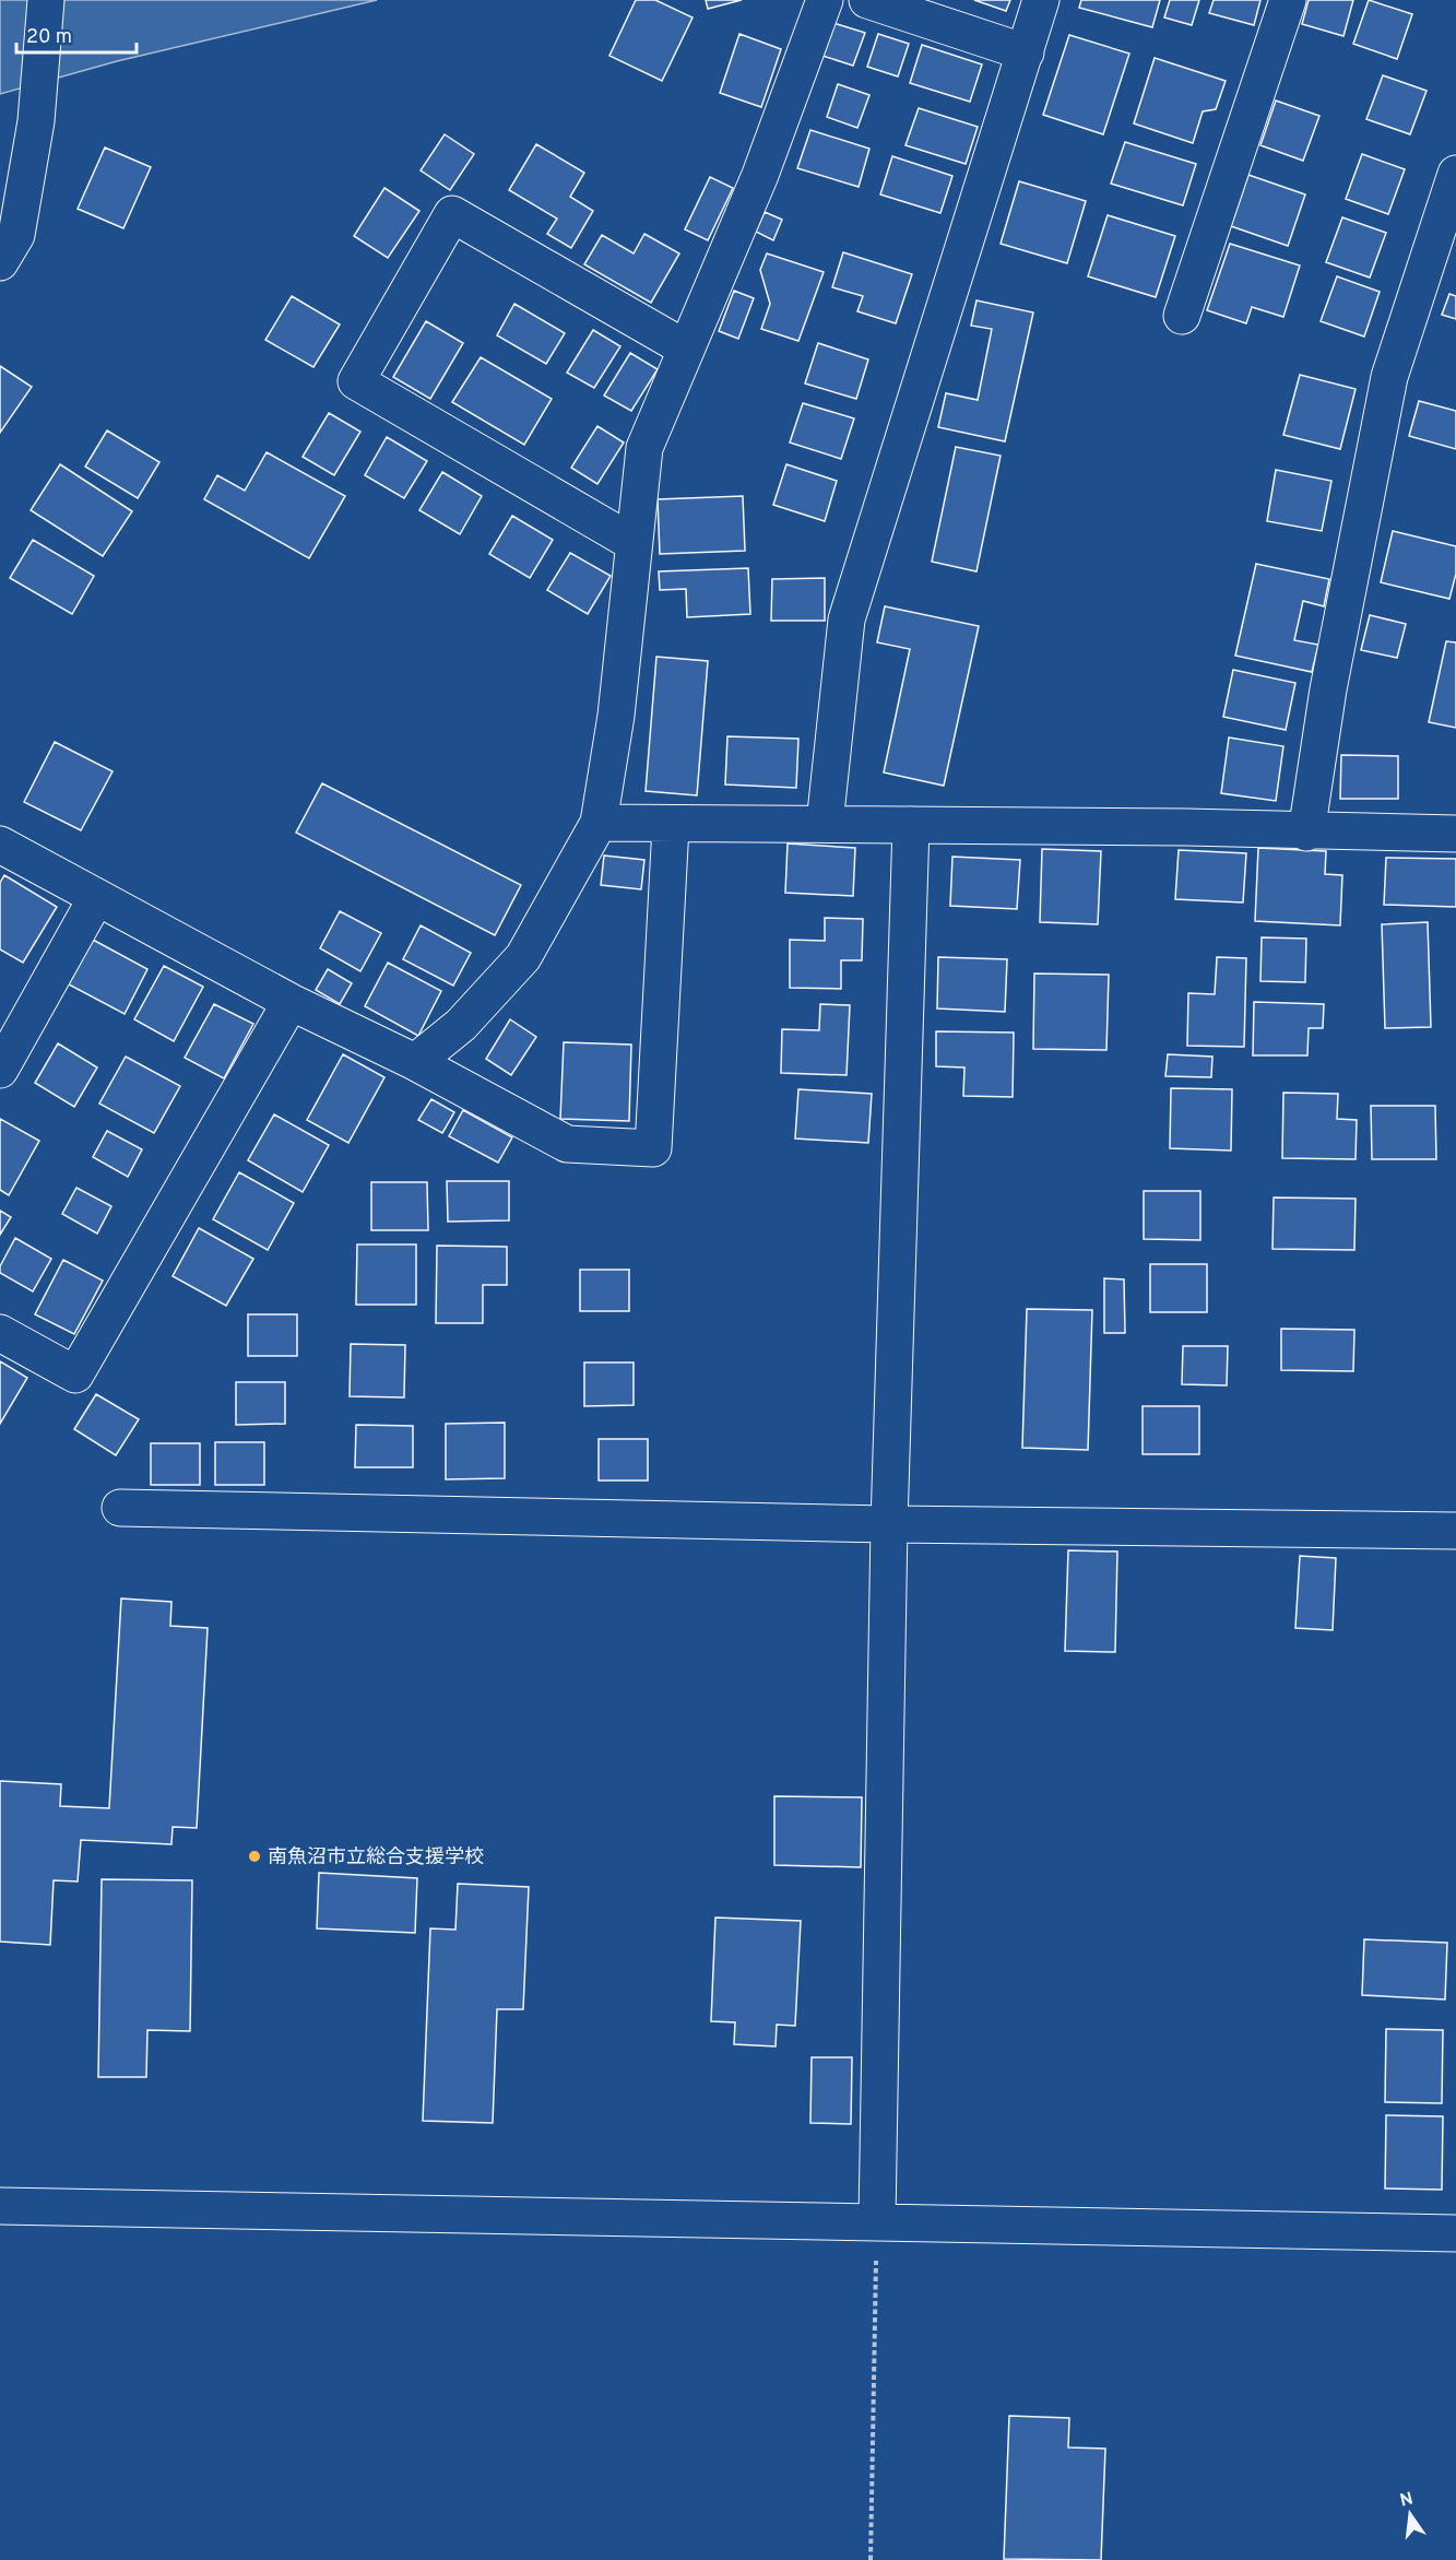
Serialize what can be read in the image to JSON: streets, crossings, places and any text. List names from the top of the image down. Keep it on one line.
{"places":["南魚沼市立総合支援学校"],"scale_bar":"20 m","north":"top"}
